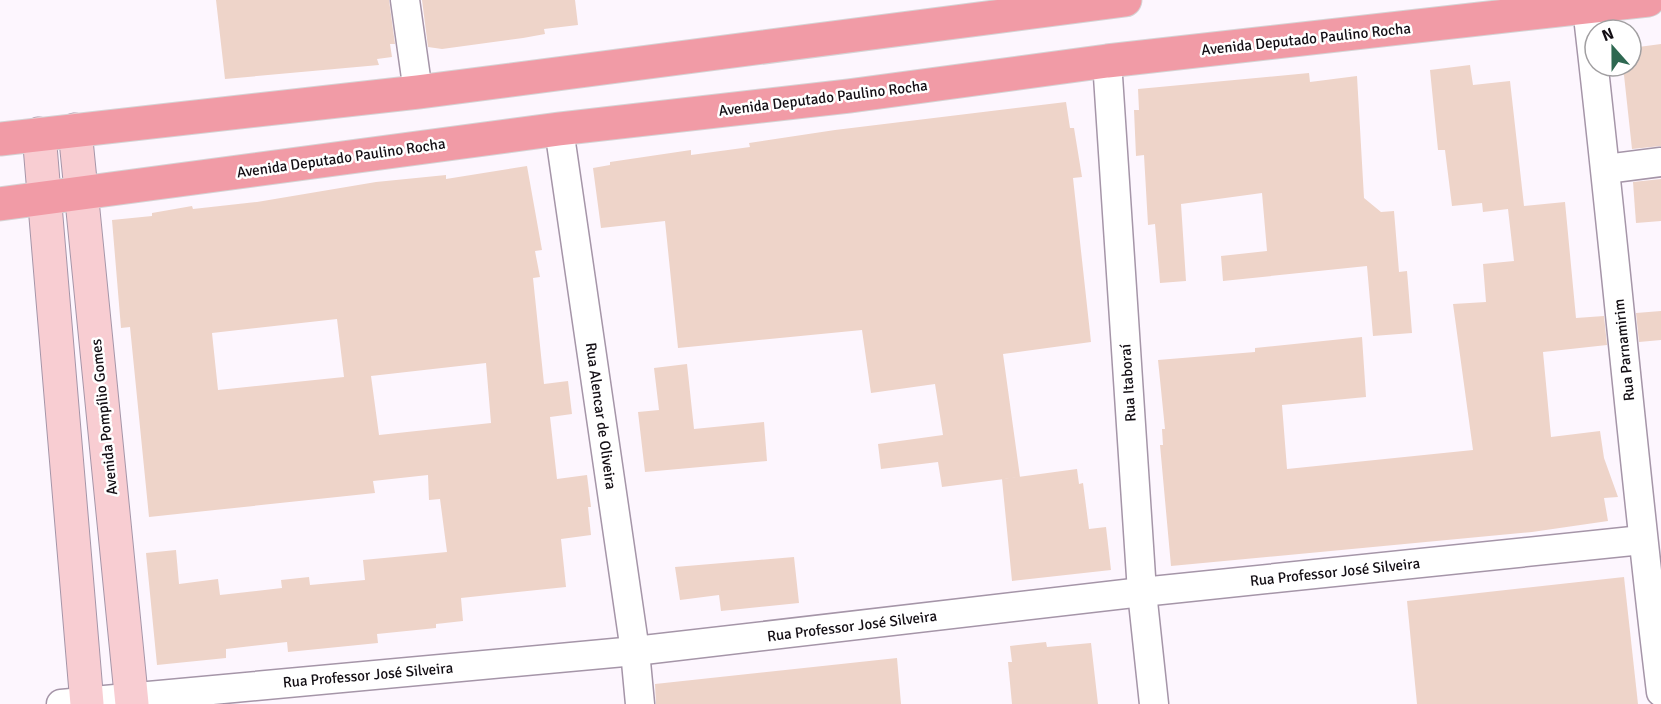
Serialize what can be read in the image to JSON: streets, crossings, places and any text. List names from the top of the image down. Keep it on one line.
{"streets":{"main road":["Avenida Deputado Paulino Rocha","Avenida Pompílio Gomes"],"street":["Rua Parnamirim","Rua Itaboraí","Rua Alencar de Oliveira","Rua Professor José Silveira"]},"crossings":[["Avenida Deputado Paulino Rocha","Rua Parnamirim"],["Avenida Deputado Paulino Rocha","Rua Itaboraí"],["Avenida Deputado Paulino Rocha","Rua Alencar de Oliveira"],["Avenida Deputado Paulino Rocha","Avenida Pompílio Gomes"],["Rua Parnamirim","Rua Professor José Silveira"],["Rua Itaboraí","Rua Professor José Silveira"],["Rua Alencar de Oliveira","Rua Professor José Silveira"],["Avenida Pompílio Gomes","Rua Professor José Silveira"]],"north":"top"}
